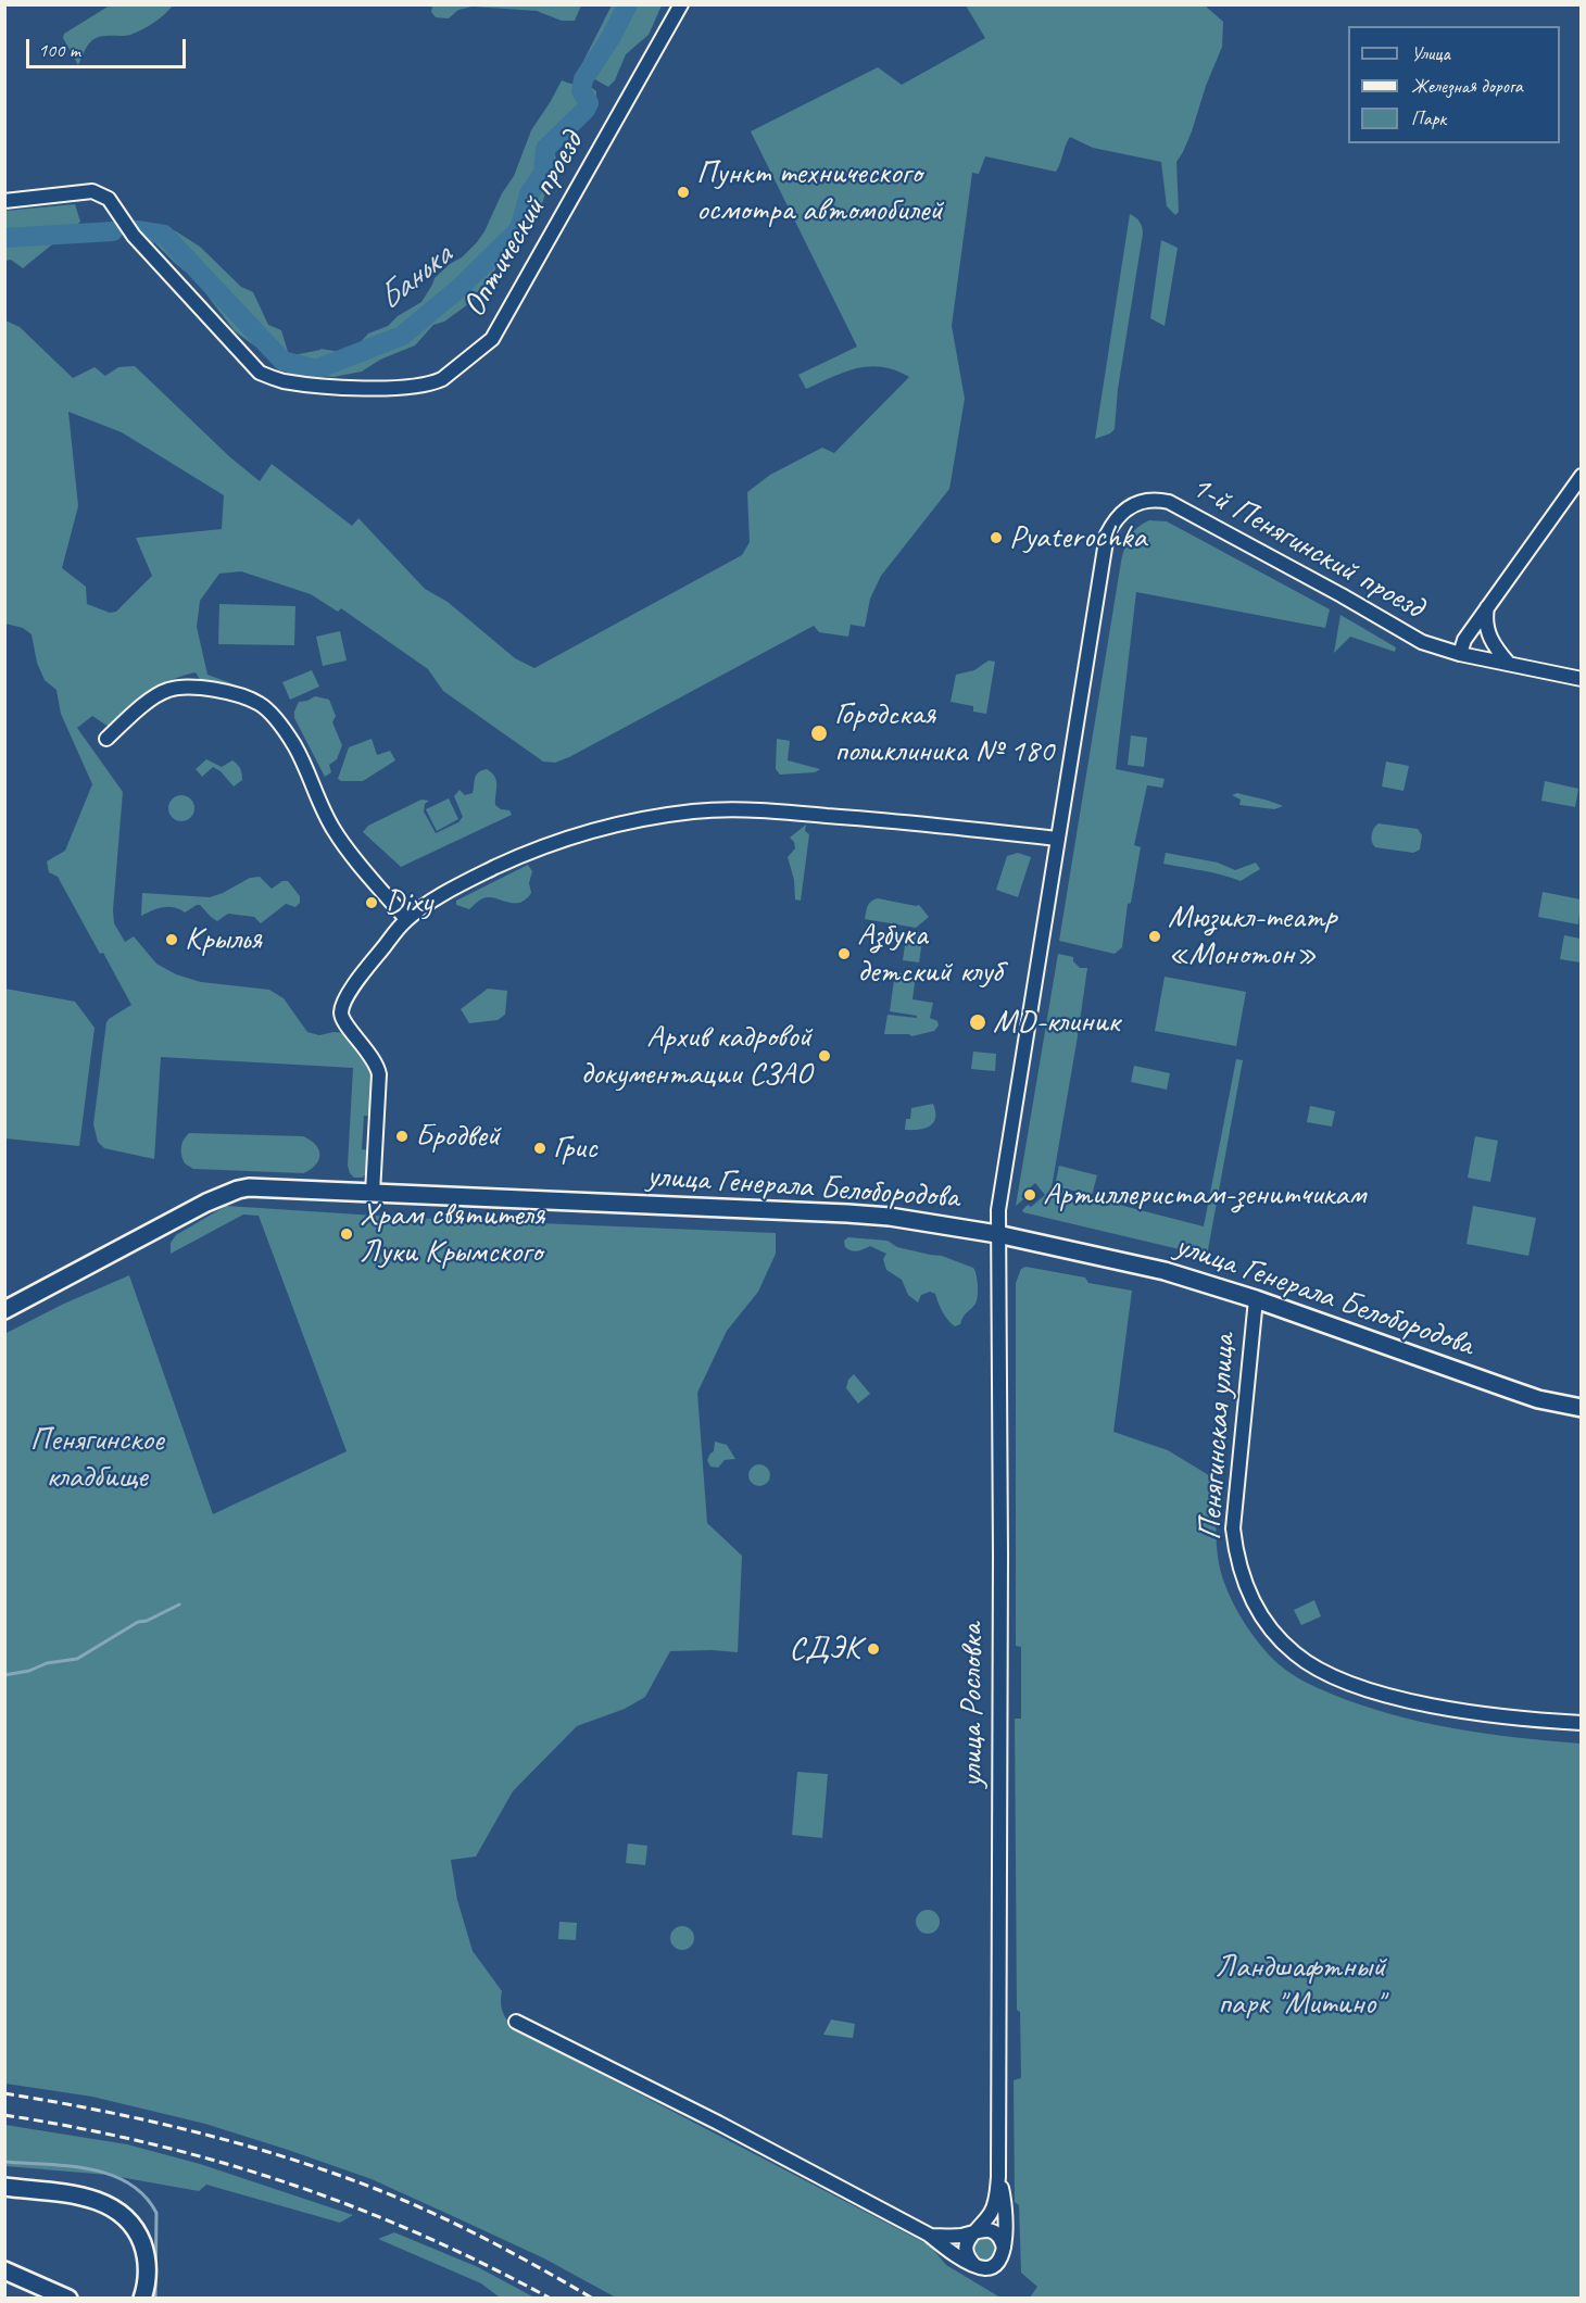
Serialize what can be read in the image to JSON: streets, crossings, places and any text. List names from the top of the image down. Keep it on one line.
{"streets":{"main road":["улица Генерала Белобородова"],"street":["Оптический проезд","1-й Пенягинский проезд","Пенягинская улица","улица Рословка"]},"crossings":[["1-й Пенягинский проезд","улица Генерала Белобородова"],["1-й Пенягинский проезд","улица Рословка"],["улица Генерала Белобородова","Пенягинская улица"],["улица Генерала Белобородова","улица Рословка"]],"water":["Банька"],"parks":["Пенягинское кладбище","Ландшафтный парк \"Митино\""],"places":["Пункт технического осмотра автомобилей","Pyaterochka","Городская поликлиника № 180","Dixy","Мюзикл-театр «Монотон»","Крылья","Азбука детский клуб","MD-клиник","Архив кадровой документации СЗАО","Бродвей","Грис","Артиллеристам-зенитчикам","Храм святителя Луки Крымского","СДЭК"],"legend":["Улица","Железная дорога","Парк"],"scale_bar":"100 m"}
